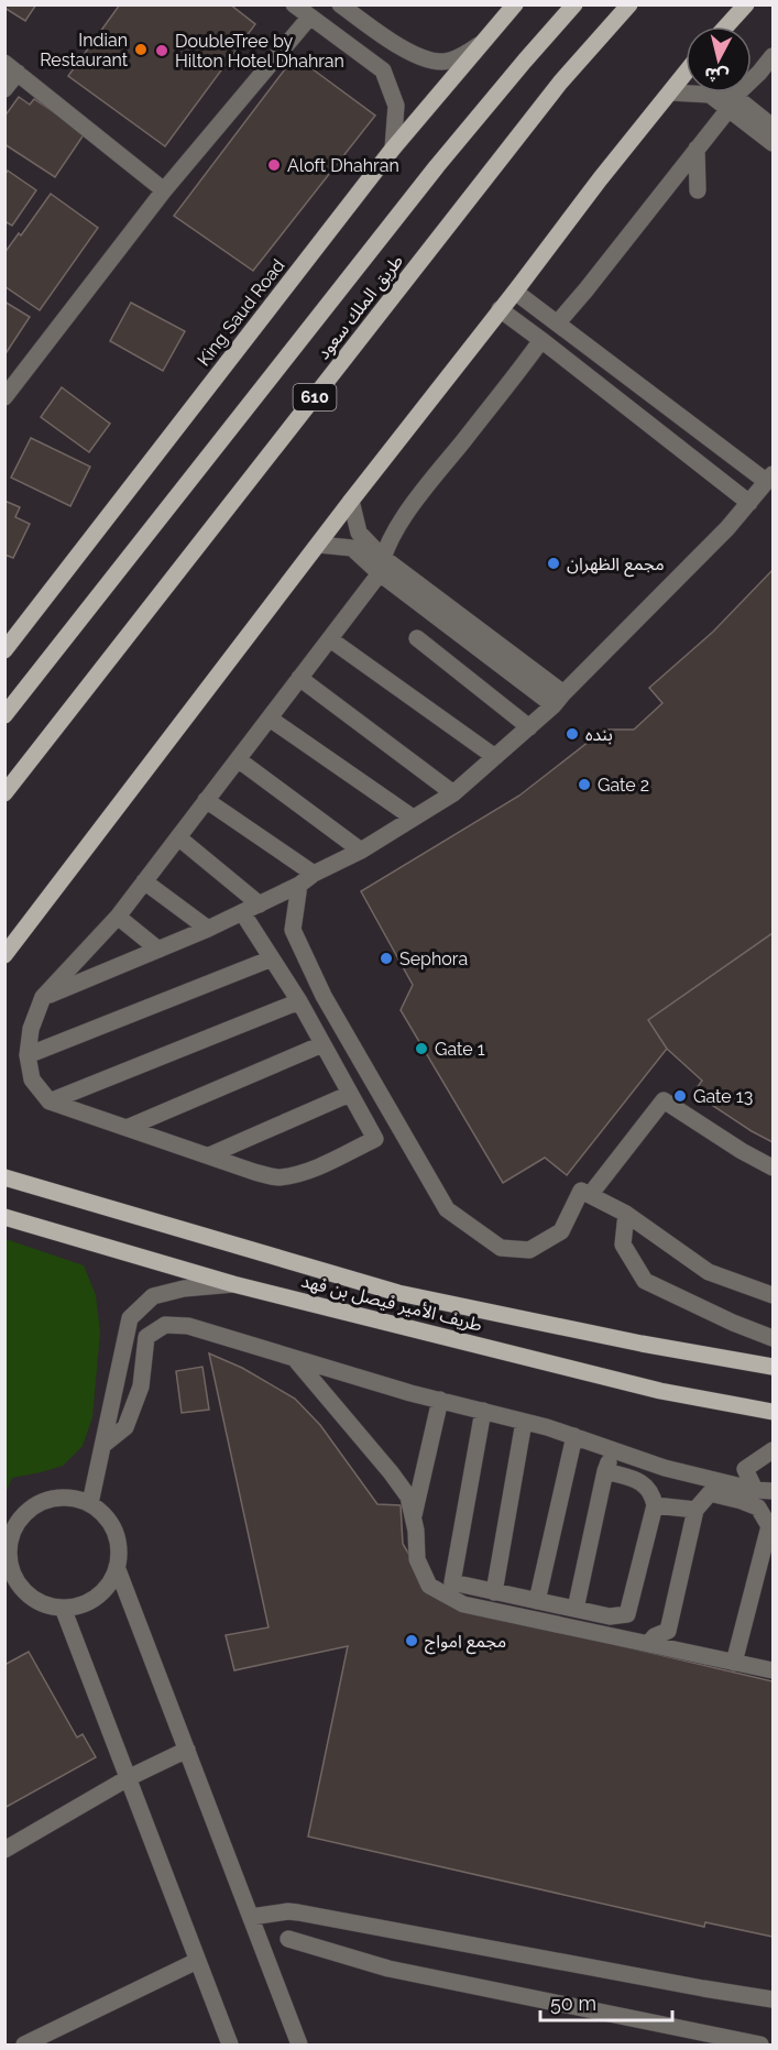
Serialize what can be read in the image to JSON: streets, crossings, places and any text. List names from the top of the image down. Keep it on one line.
{"streets":{"main road":["طريق الملك سعود","King Saud Road","610","طريف الأمير فيصل بن فهد"]},"places":["Indian Restaurant","DoubleTree by Hilton Hotel Dhahran","Aloft Dhahran","مجمع الظهران","بنده","Gate 2","Sephora","Gate 1","Gate 13","مجمع امواج"],"scale_bar":"50 m","north":"bottom"}
